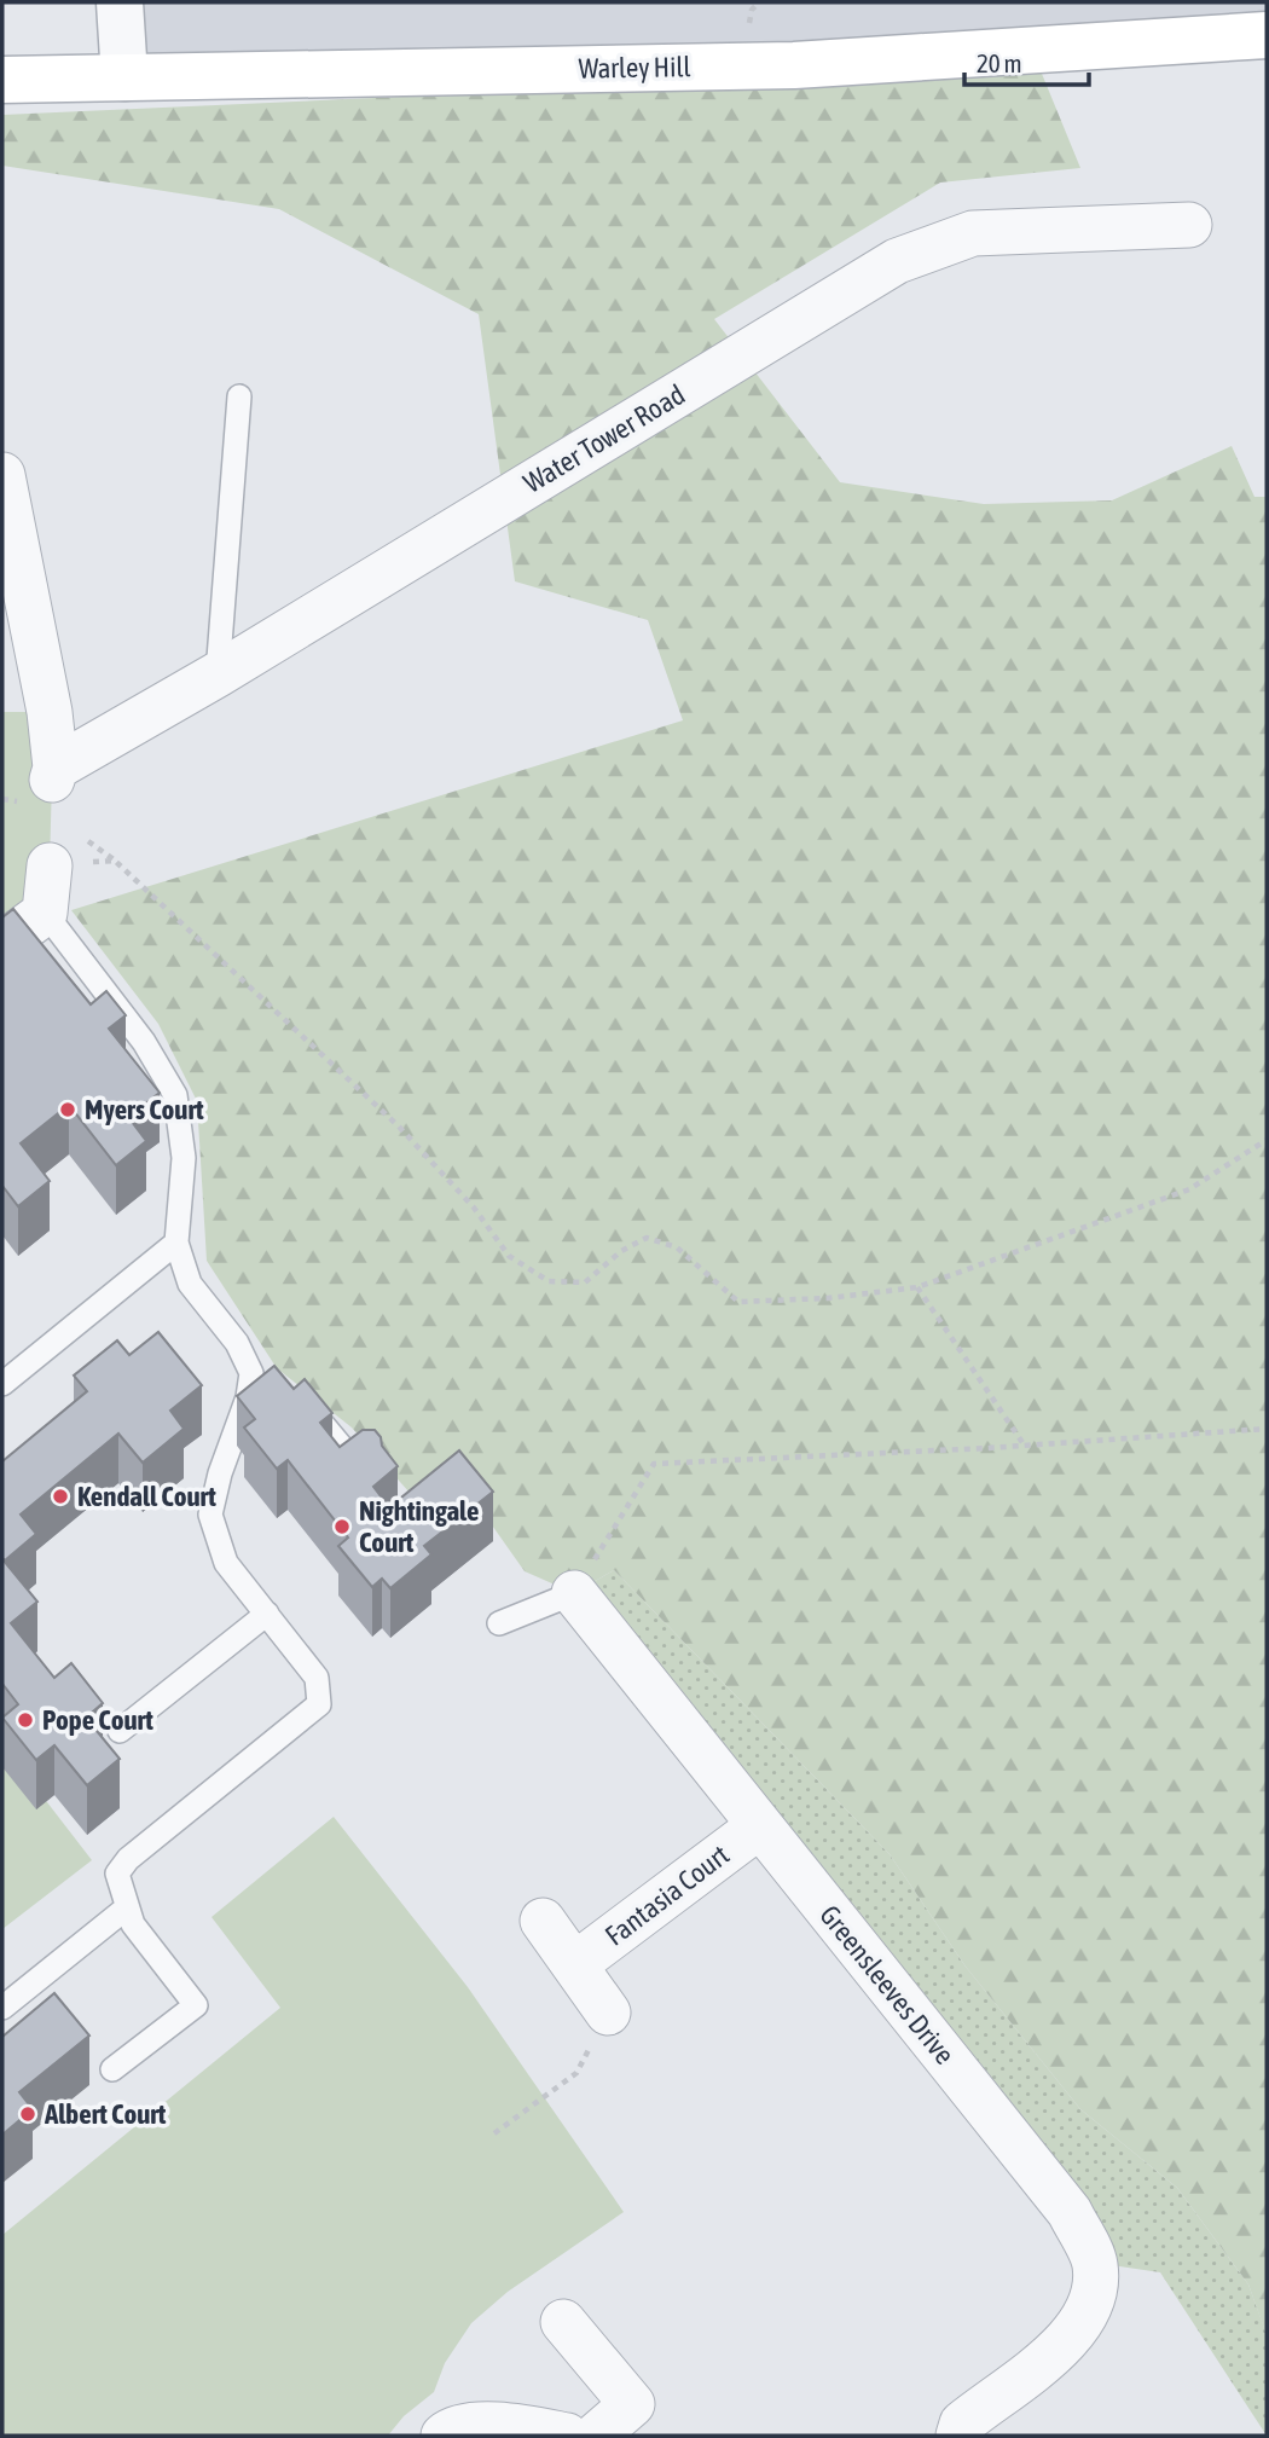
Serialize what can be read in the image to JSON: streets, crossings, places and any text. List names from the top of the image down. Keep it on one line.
{"streets":{"main road":["Warley Hill"],"street":["Water Tower Road","Fantasia Court","Greensleeves Drive"]},"crossings":[["Fantasia Court","Greensleeves Drive"]],"places":["Myers Court","Kendall Court","Nightingale Court","Pope Court","Albert Court"],"scale_bar":"20 m"}
